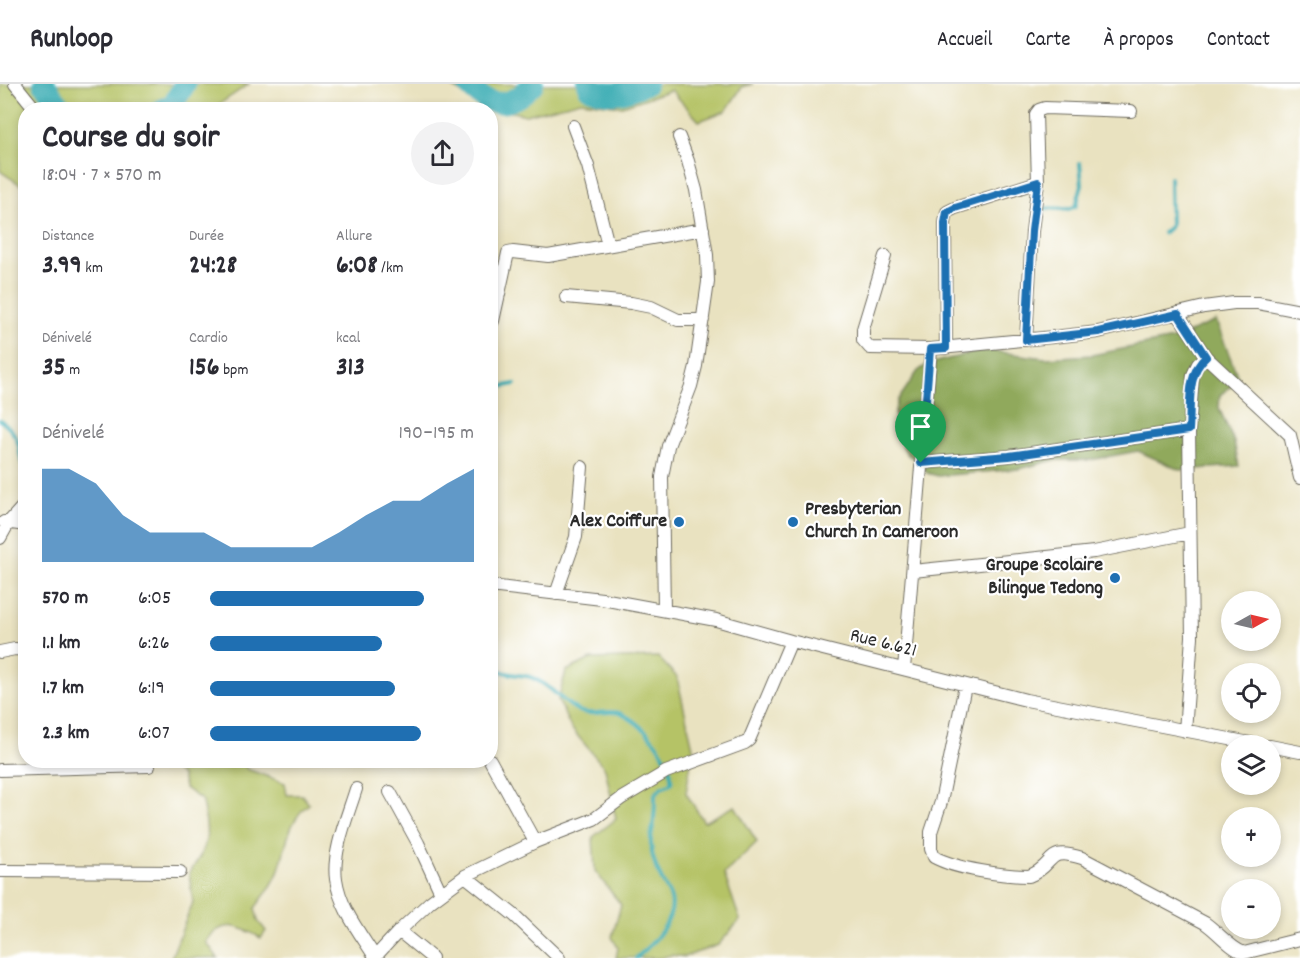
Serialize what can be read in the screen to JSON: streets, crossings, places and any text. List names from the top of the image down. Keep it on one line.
{"streets":{"street":["Rue 6.621"]},"places":["Alex Coiffure","Presbyterian Church In Cameroon","Groupe Scolaire Bilingue Tedong"],"north":"right","page":{"header":"Runloop","nav":["Accueil","Carte","À propos","Contact"],"heading":["Course du soir","18:04 · 7 × 570 m"],"stats":[["Distance","3.99 km"],["Durée","24:28"],["Allure","6:08 /km"],["Dénivelé","35 m"],["Cardio","156 bpm"],["kcal","313"]],"chart":["Dénivelé","190–195 m"],"list":[{"name":"570 m","note":"6:05"},{"name":"1.1 km","note":"6:26"},{"name":"1.7 km","note":"6:19"},{"name":"2.3 km","note":"6:07"}],"map_buttons":["+","−"]}}
